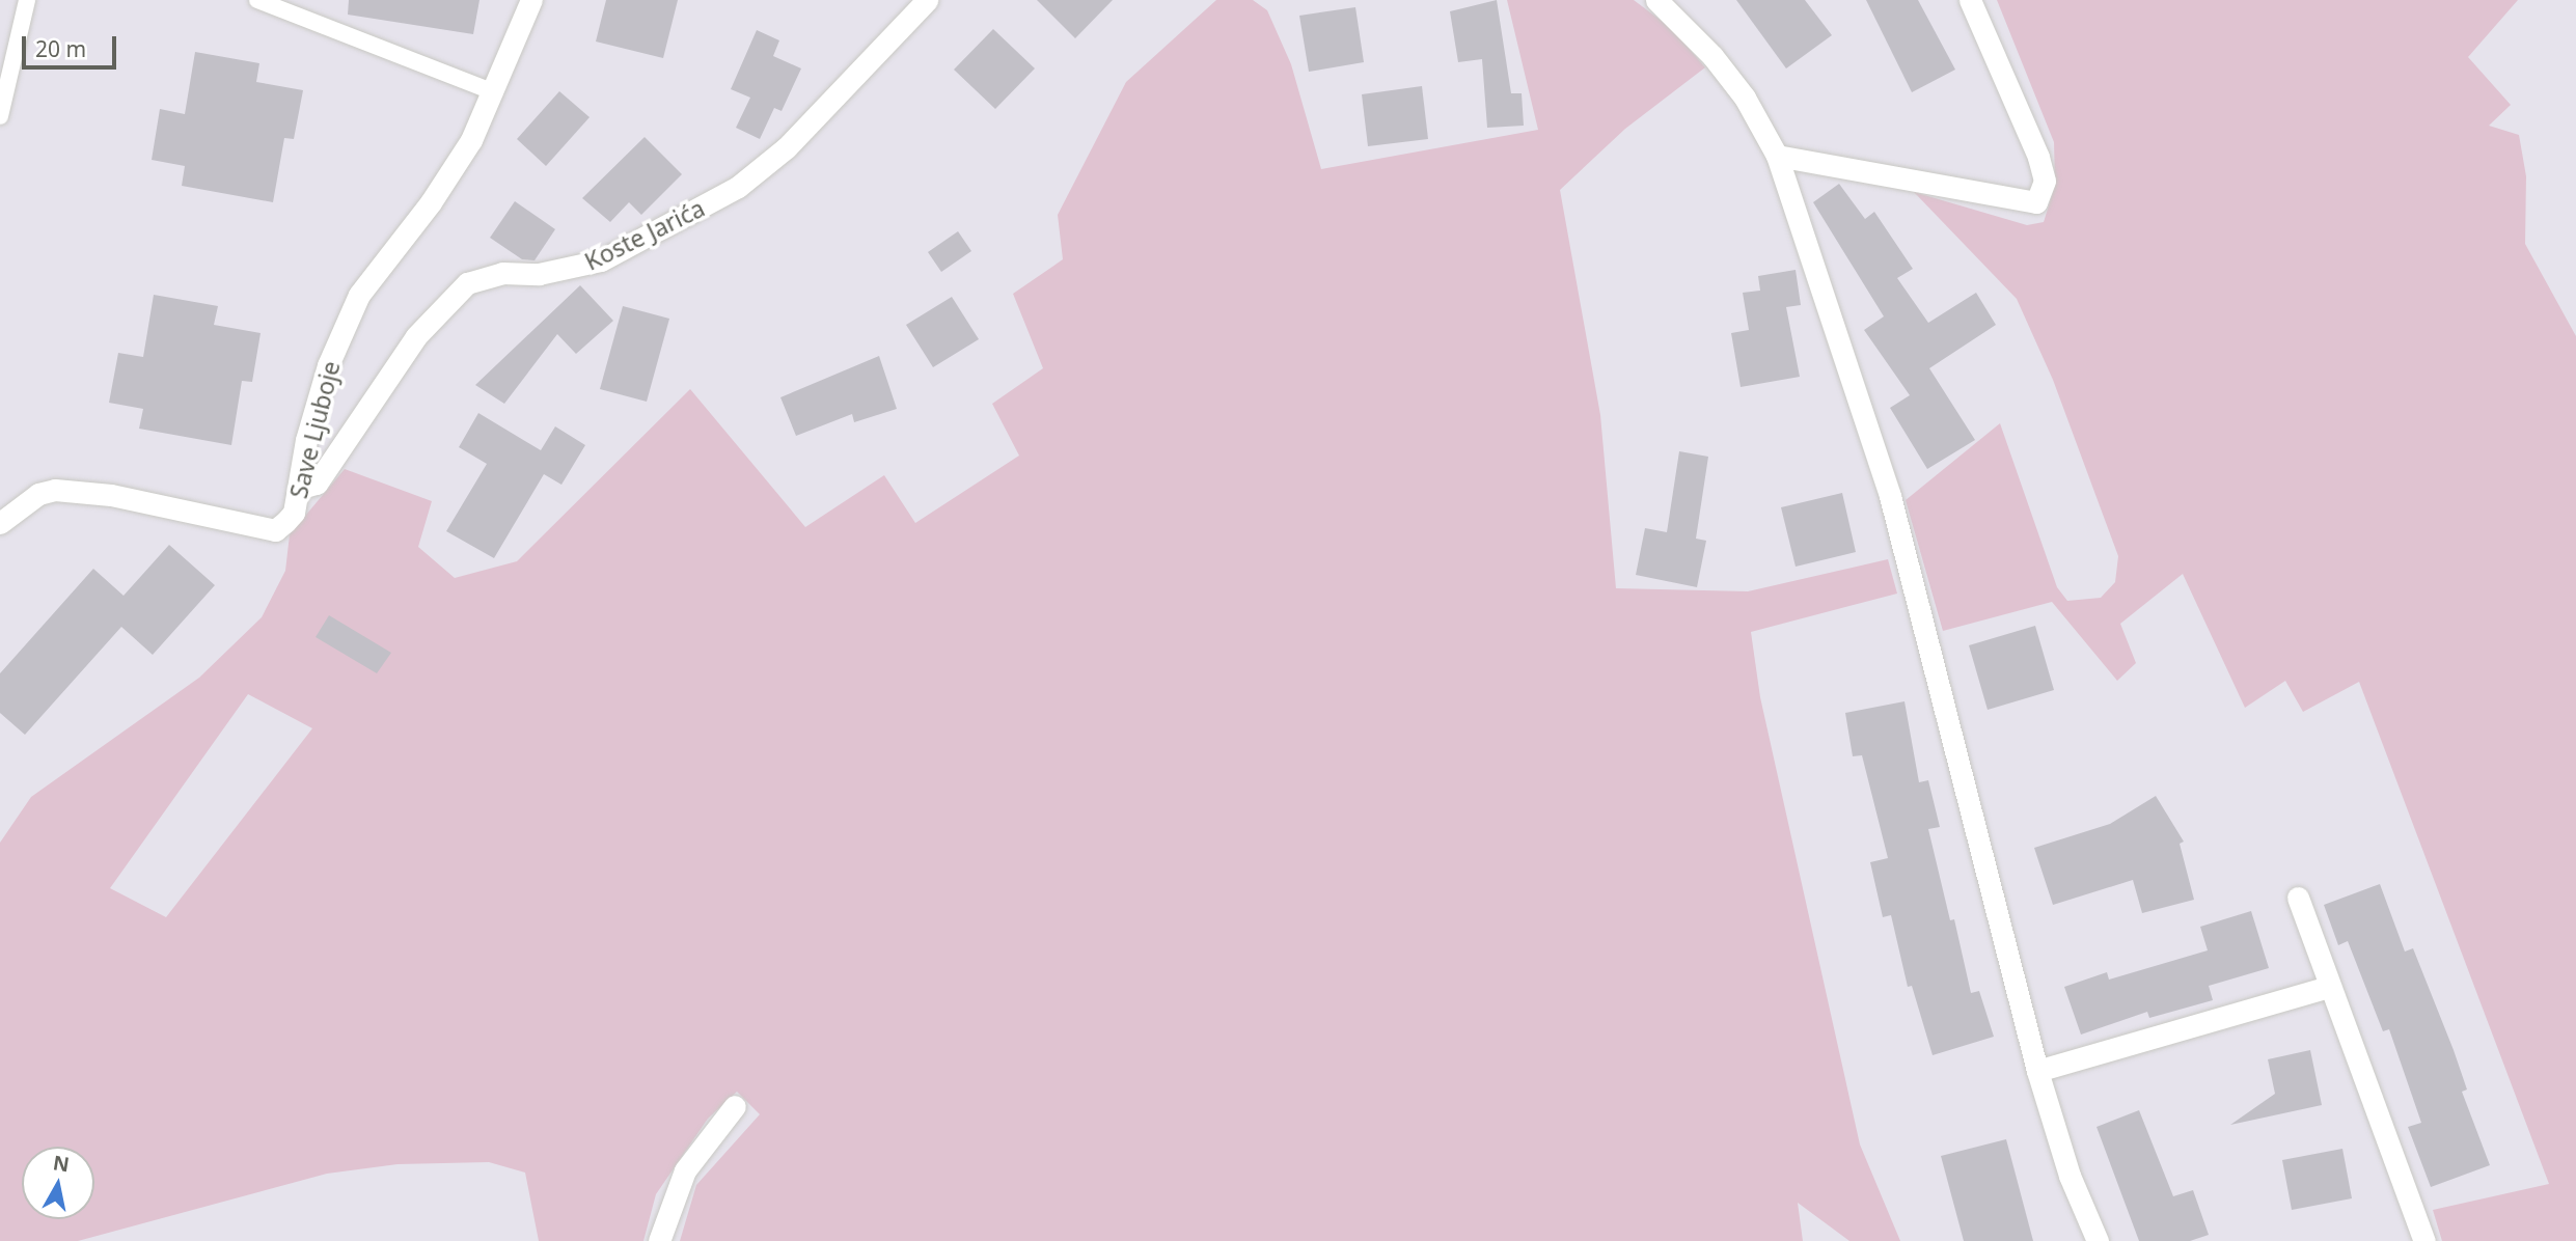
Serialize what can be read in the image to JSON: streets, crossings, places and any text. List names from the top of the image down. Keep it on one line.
{"streets":{"street":["Koste Jarića","Save Ljuboje"]},"crossings":[["Koste Jarića","Save Ljuboje"]],"scale_bar":"20 m","north":"top"}
